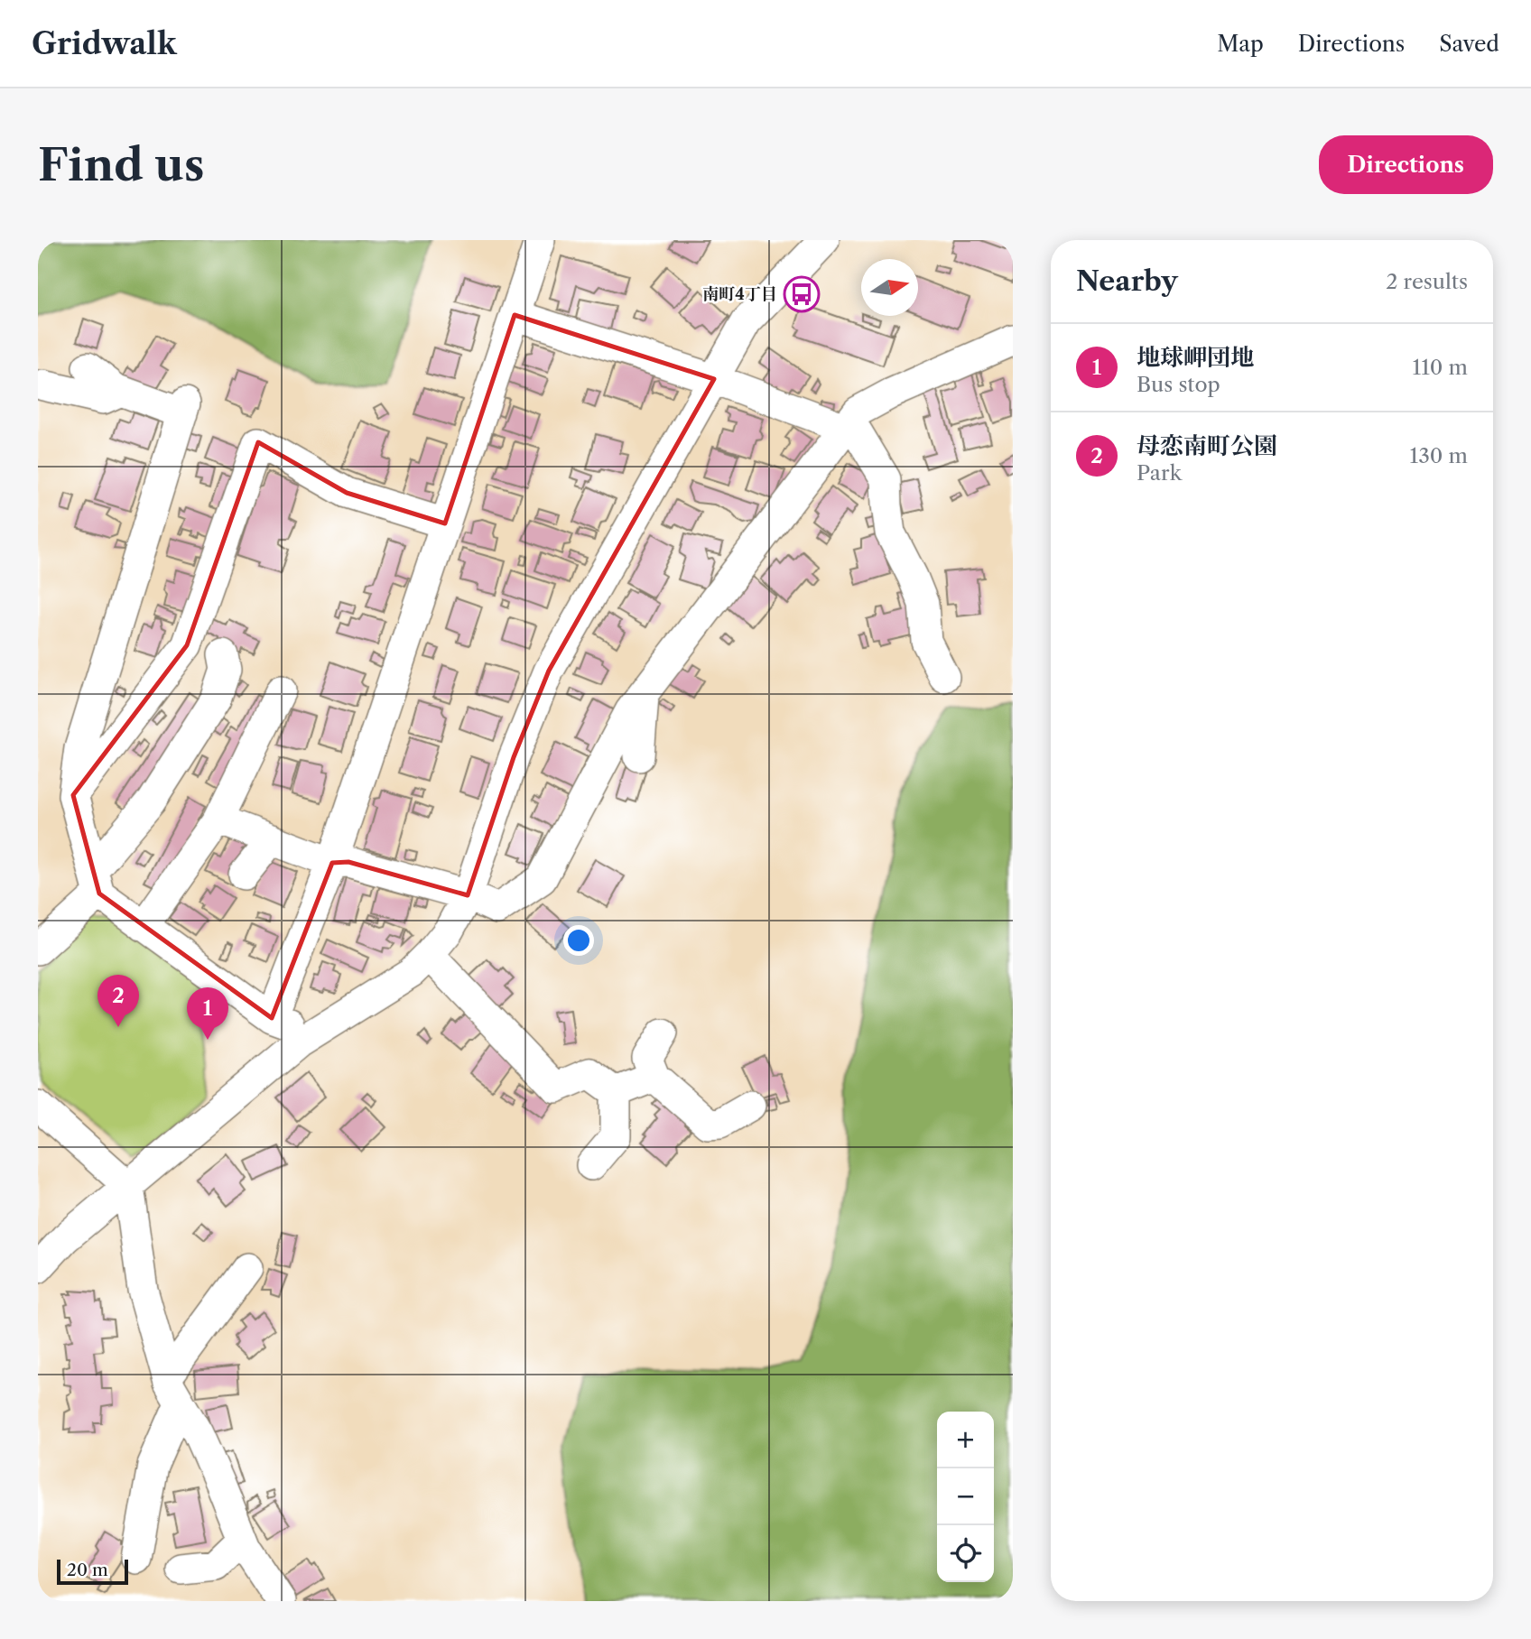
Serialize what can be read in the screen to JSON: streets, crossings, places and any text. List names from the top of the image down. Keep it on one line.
{"places":{"bus stop":["南町4丁目"]},"scale_bar":"20 m","north":"right","page":{"header":"Gridwalk","nav":["Map","Directions","Saved"],"buttons":"Directions","title":"Find us","heading":["Nearby","2 results"],"list":[{"mark":"1","name":"地球岬団地","note":"Bus stop","value":"110 m"},{"mark":"2","name":"母恋南町公園","note":"Park","value":"130 m"}],"pins":["2","1"],"map_buttons":["+","−"],"scale":"20 m"}}
